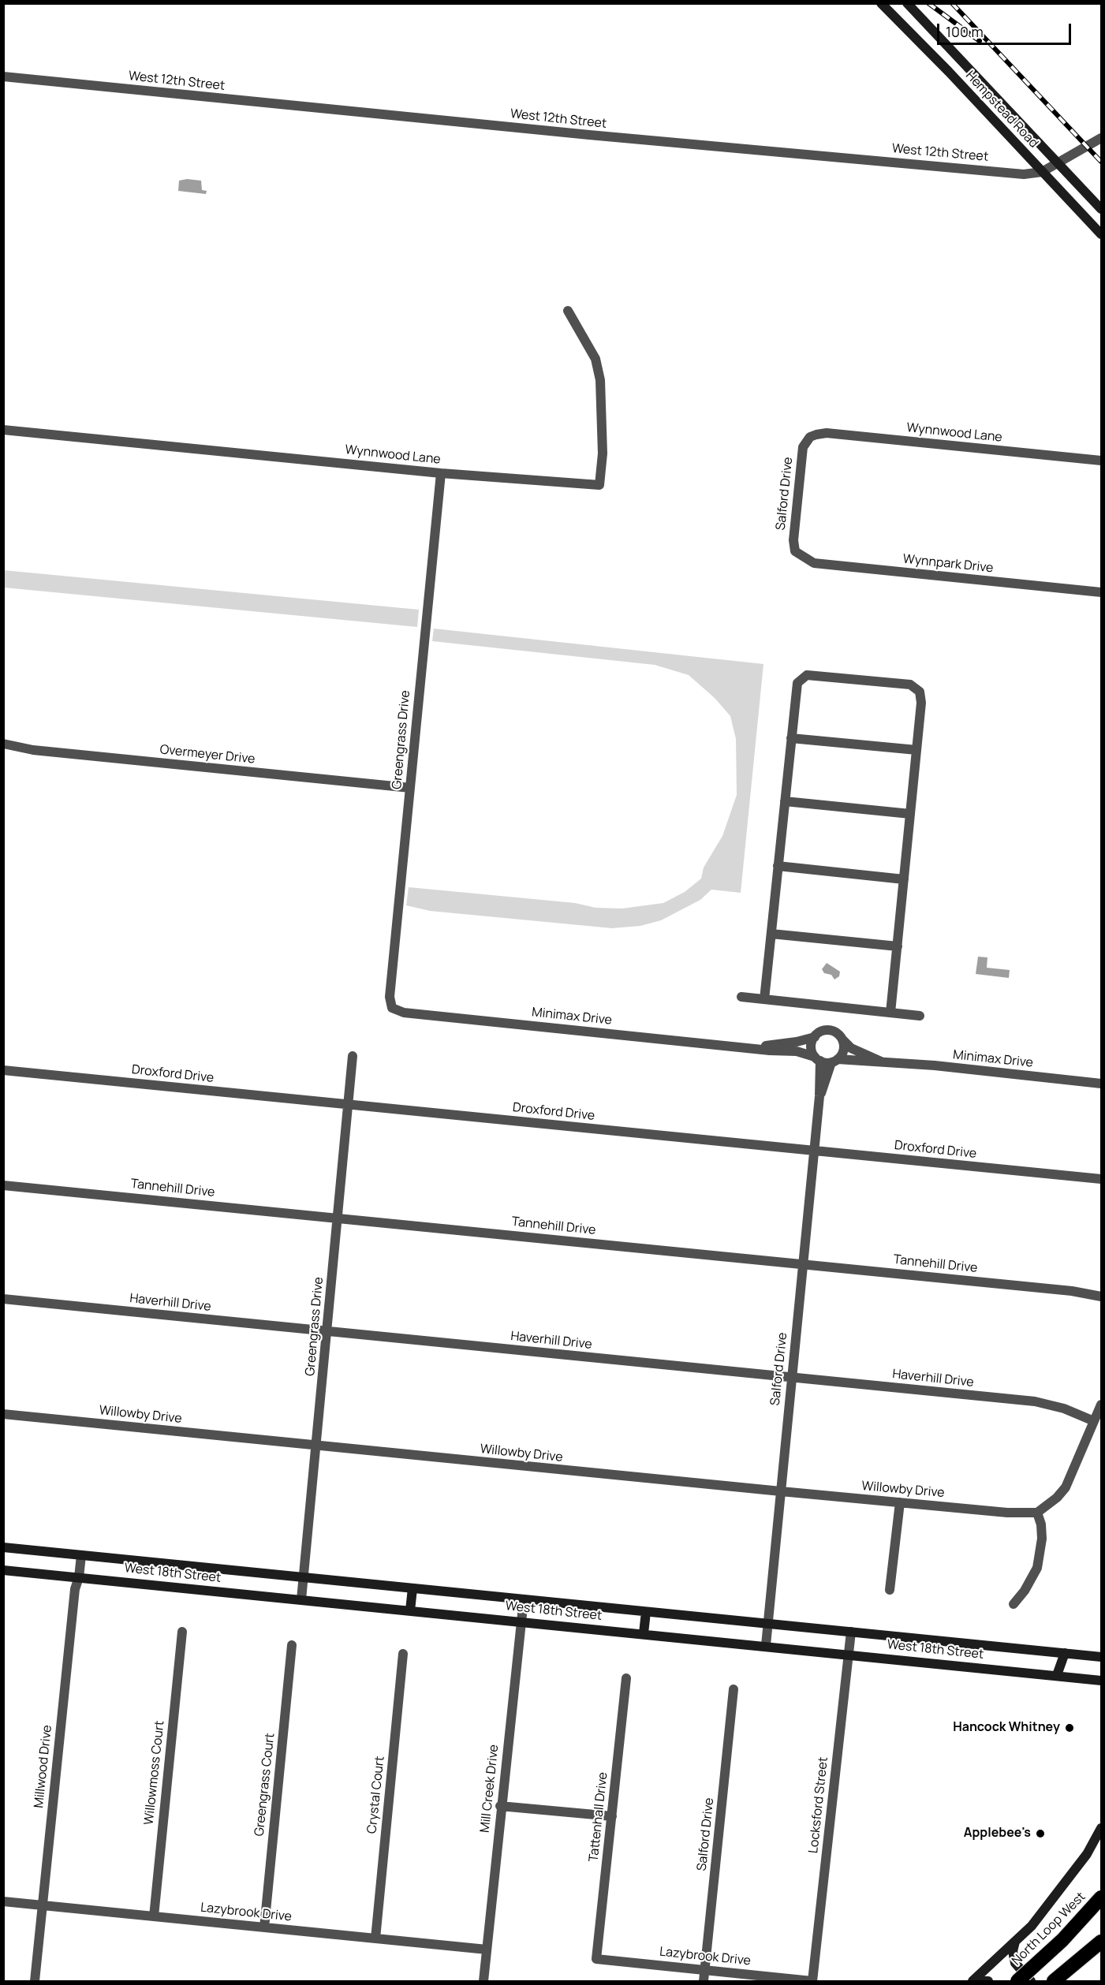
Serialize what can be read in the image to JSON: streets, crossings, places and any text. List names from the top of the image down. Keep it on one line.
{"streets":{"highway":["North Loop West"],"main road":["Hempstead Road","West 18th Street"],"street":["West 12th Street","Wynnwood Lane","Salford Drive","Wynnpark Drive","Greengrass Drive","Overmeyer Drive","Minimax Drive","Droxford Drive","Tannehill Drive","Haverhill Drive","Willowby Drive","Millwood Drive","Willowmoss Court","Greengrass Court","Mill Creek Drive","Crystal Court","Locksford Street","Tattenhall Drive","Lazybrook Drive"]},"crossings":[["West 12th Street","Hempstead Road"],["Wynnwood Lane","Salford Drive"],["Wynnwood Lane","Greengrass Drive"],["Salford Drive","Wynnpark Drive"],["Salford Drive","Minimax Drive"],["Salford Drive","Droxford Drive"],["Salford Drive","Tannehill Drive"],["Salford Drive","Haverhill Drive"],["Salford Drive","Willowby Drive"],["Salford Drive","West 18th Street"],["Salford Drive","Lazybrook Drive"],["Greengrass Drive","Overmeyer Drive"],["Greengrass Drive","Minimax Drive"],["Greengrass Drive","Droxford Drive"],["Greengrass Drive","Tannehill Drive"],["Greengrass Drive","Haverhill Drive"],["Greengrass Drive","Willowby Drive"],["Greengrass Drive","West 18th Street"],["West 18th Street","Millwood Drive"],["West 18th Street","Mill Creek Drive"],["West 18th Street","Locksford Street"],["Millwood Drive","Lazybrook Drive"],["Willowmoss Court","Lazybrook Drive"],["Greengrass Court","Lazybrook Drive"],["Mill Creek Drive","Lazybrook Drive"],["Crystal Court","Lazybrook Drive"],["Locksford Street","Lazybrook Drive"],["Tattenhall Drive","Lazybrook Drive"]],"places":["Hancock Whitney","Applebee's"],"scale_bar":"100 m"}
